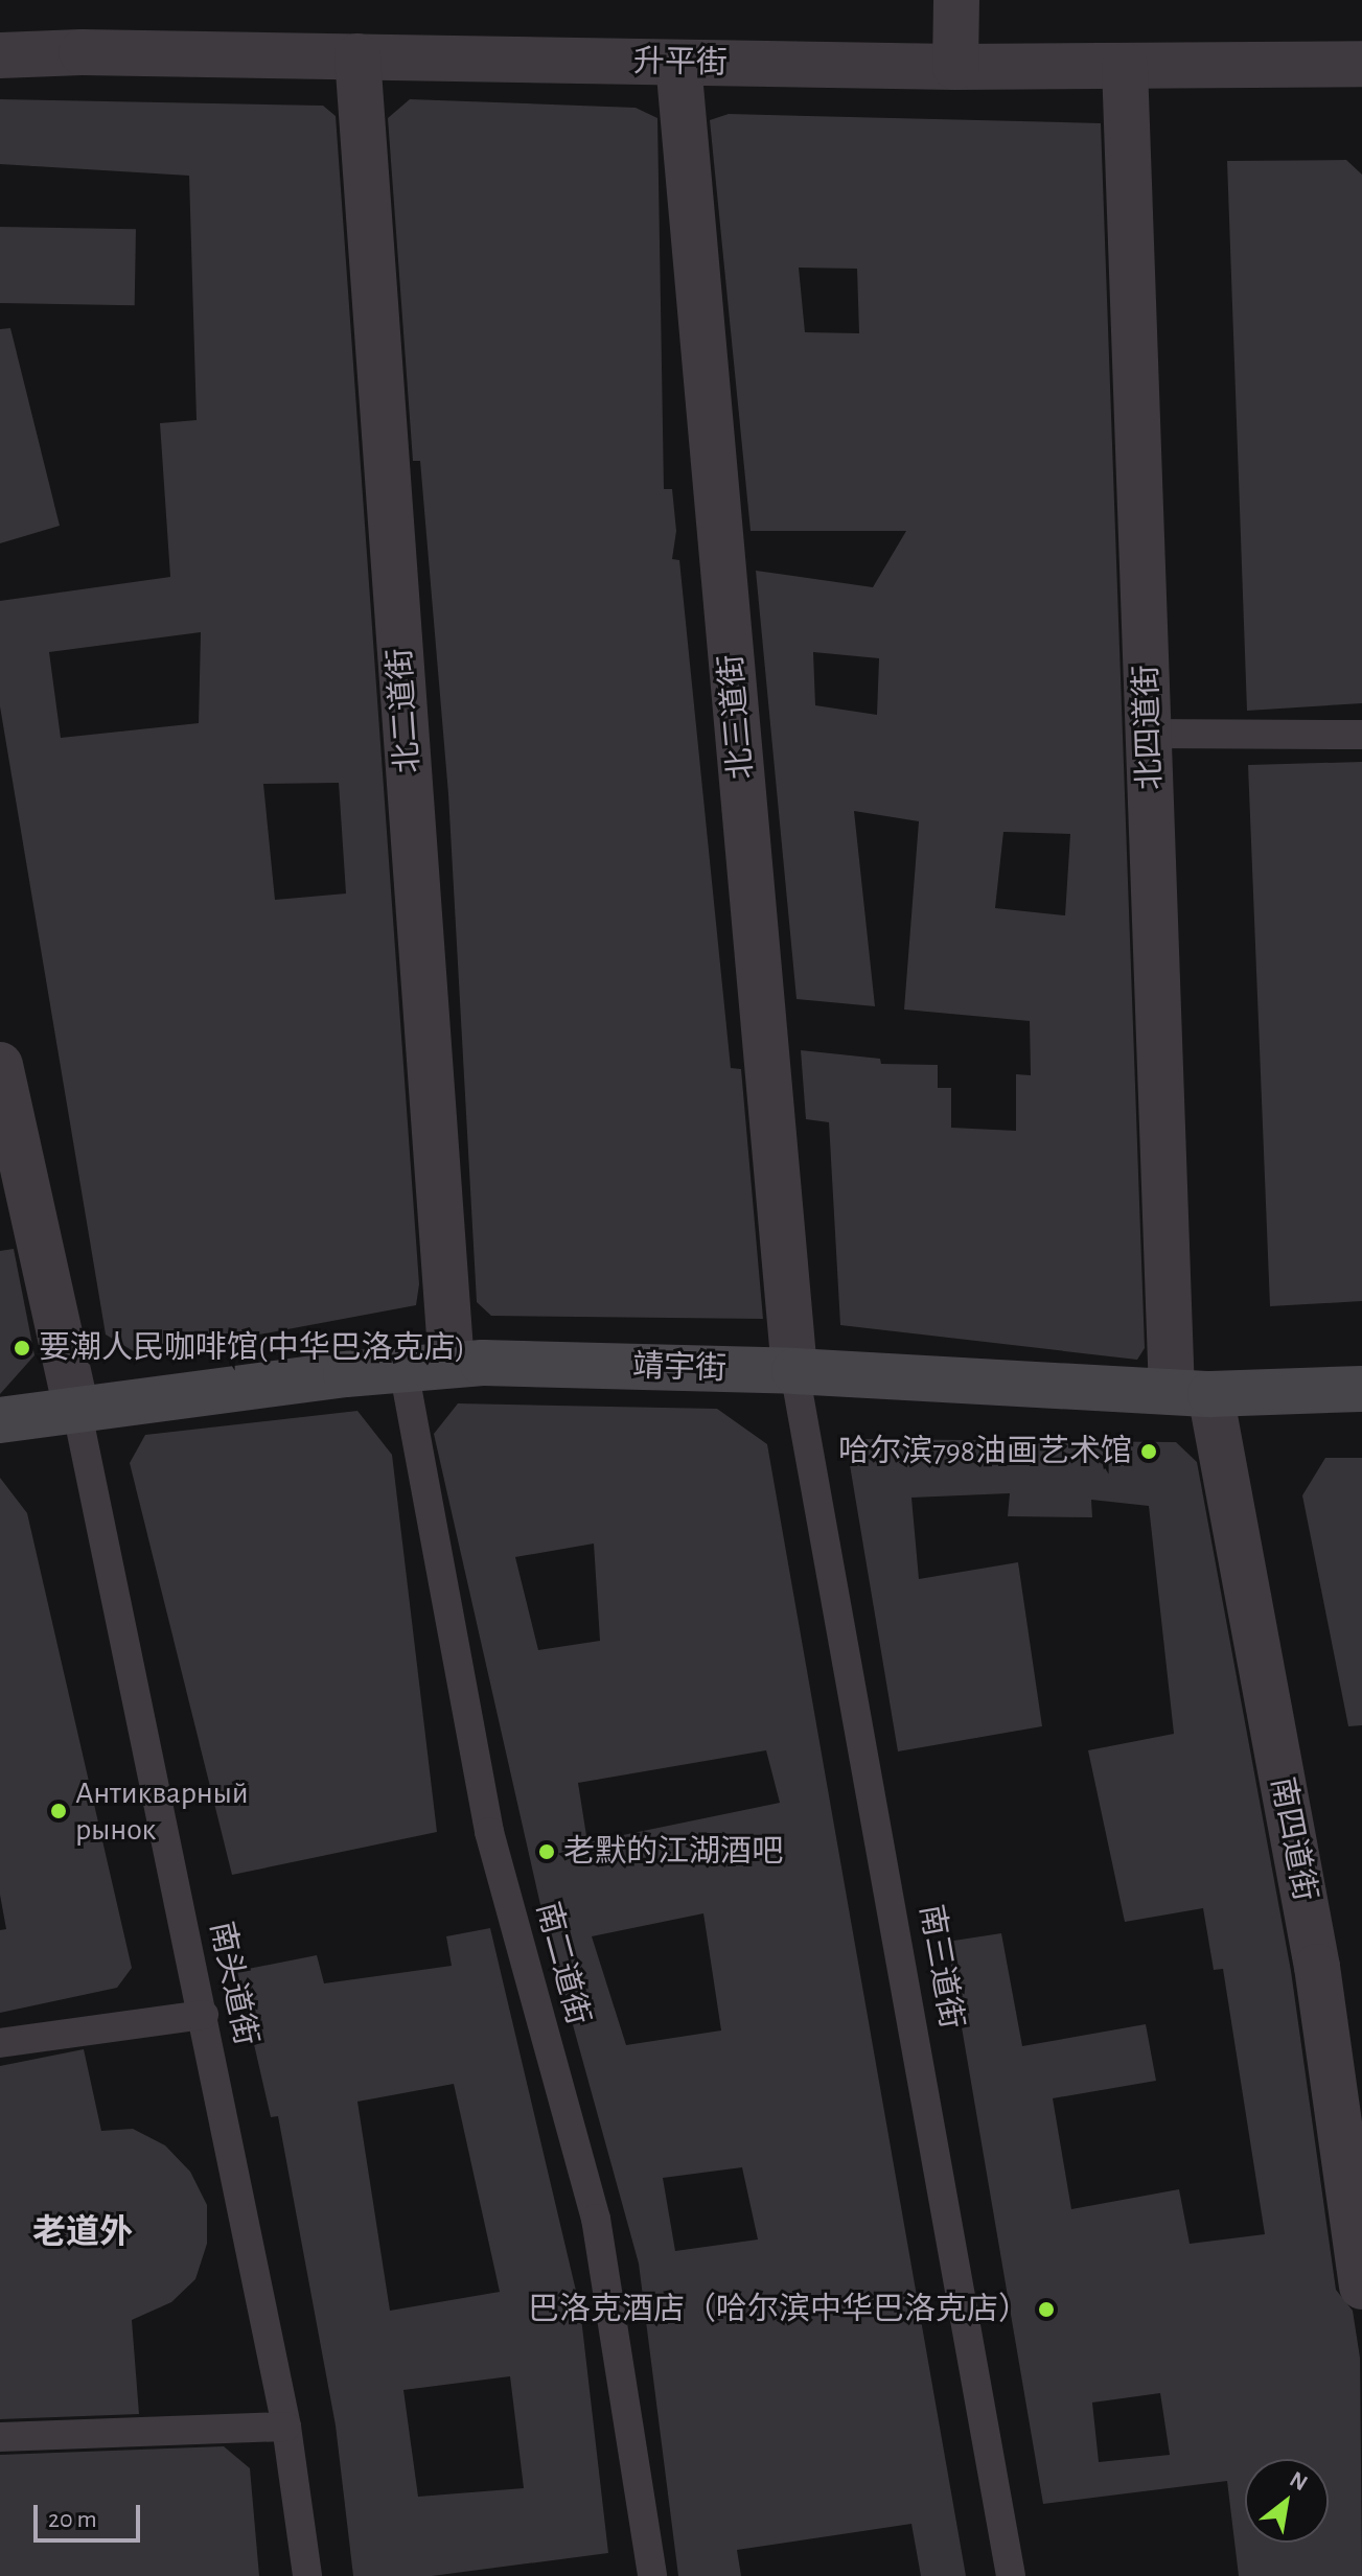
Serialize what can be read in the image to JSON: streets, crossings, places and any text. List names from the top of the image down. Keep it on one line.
{"streets":{"main road":["靖宇街"],"street":["升平街","北二道街","北三道街","北四道街","南四道街","南二道街","南三道街","南头道街"]},"crossings":[["升平街","北二道街"],["升平街","北三道街"],["升平街","北四道街"],["北二道街","靖宇街"],["北三道街","靖宇街"],["北三道街","南三道街"],["北四道街","靖宇街"],["北四道街","南四道街"],["靖宇街","南四道街"],["靖宇街","南二道街"],["靖宇街","南三道街"],["靖宇街","南头道街"]],"districts":["老道外"],"places":["要潮人民咖啡馆(中华巴洛克店)","哈尔滨798油画艺术馆","Антикварный рынок","老默的江湖酒吧","巴洛克酒店（哈尔滨中华巴洛克店）"],"scale_bar":"20 m","north":"top right"}
